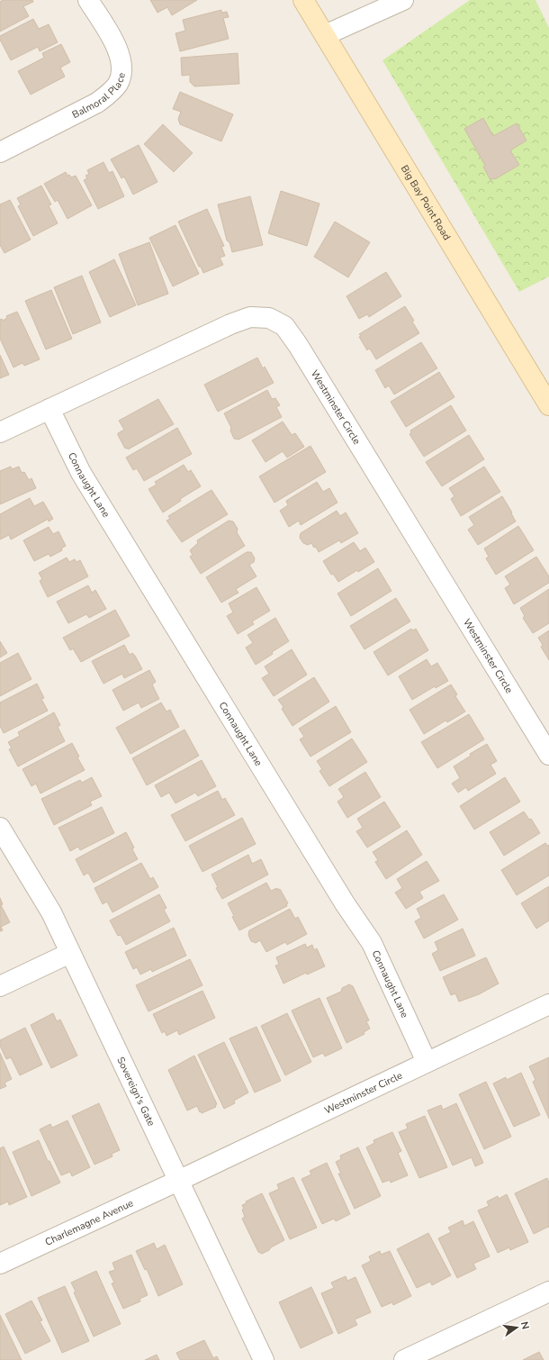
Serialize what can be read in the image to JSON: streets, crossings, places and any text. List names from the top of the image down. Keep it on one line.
{"streets":{"main road":["Big Bay Point Road"],"street":["Balmoral Place","Westminster Circle","Connaught Lane","Sovereign's Gate","Charlemagne Avenue"]},"crossings":[["Westminster Circle","Connaught Lane"],["Westminster Circle","Sovereign's Gate"],["Westminster Circle","Charlemagne Avenue"],["Sovereign's Gate","Charlemagne Avenue"]],"north":"right"}
